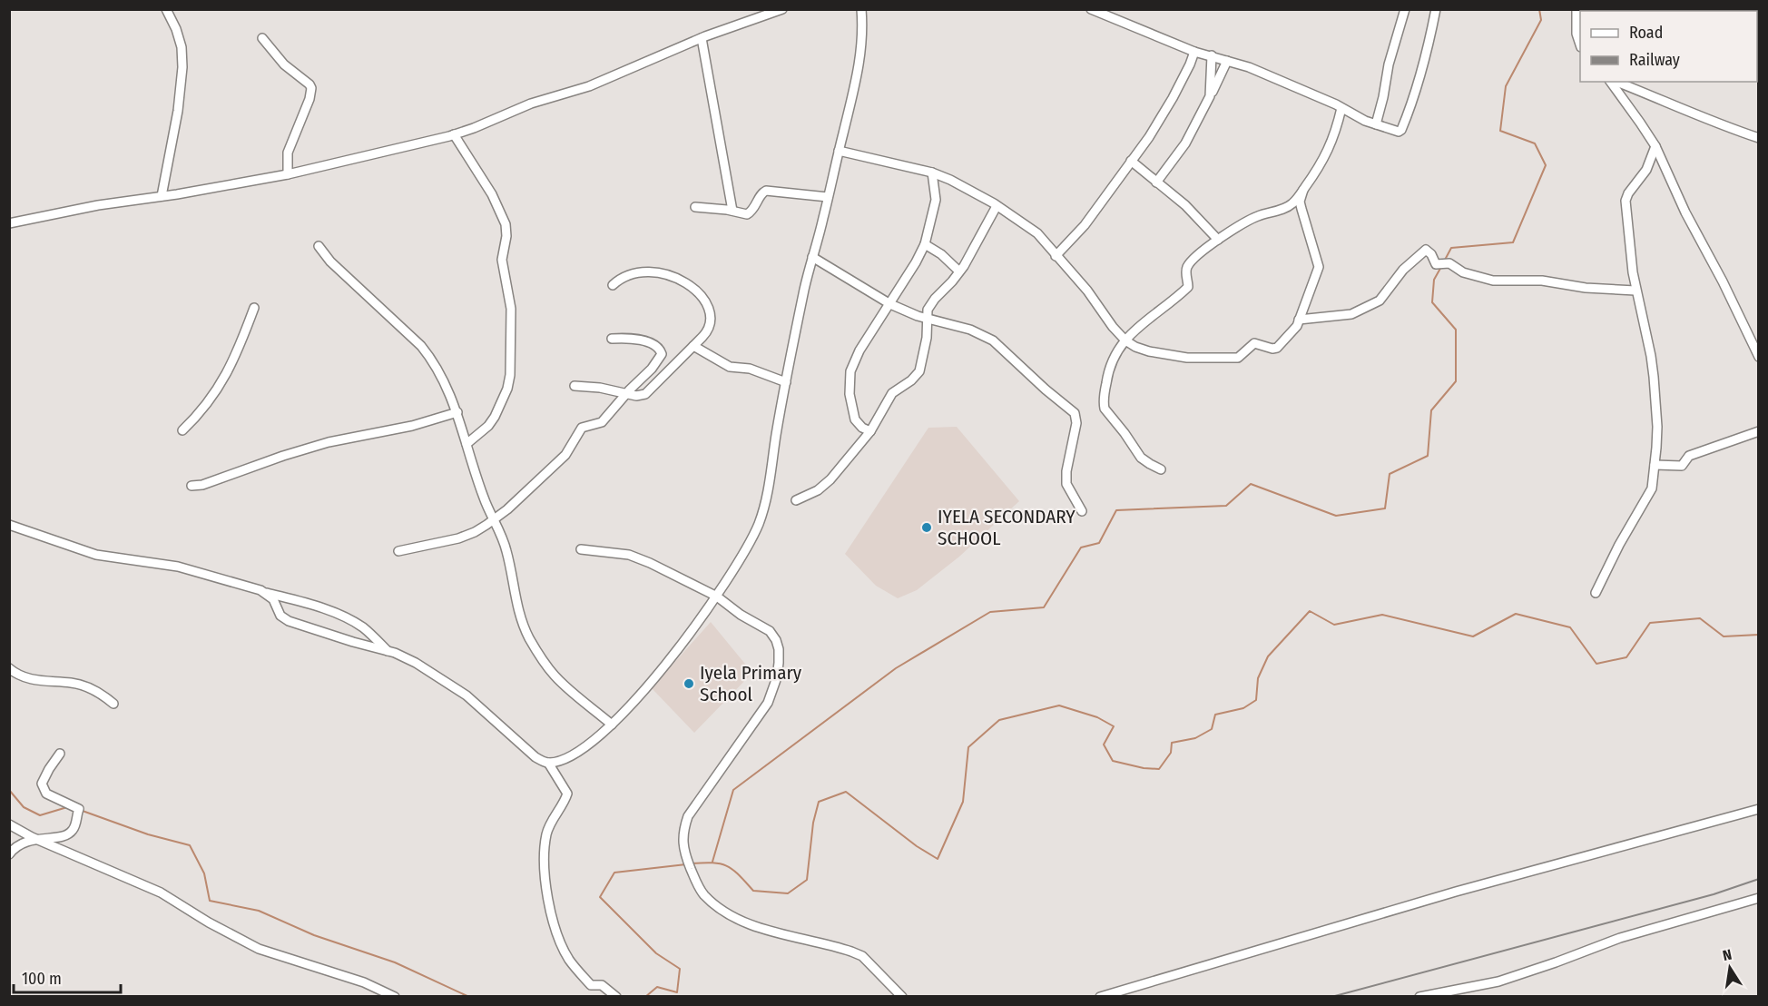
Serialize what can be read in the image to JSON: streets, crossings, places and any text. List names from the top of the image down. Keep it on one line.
{"places":["IYELA SECONDARY SCHOOL","Iyela Primary School"],"legend":["Road","Railway"],"scale_bar":"100 m","north":"top"}
